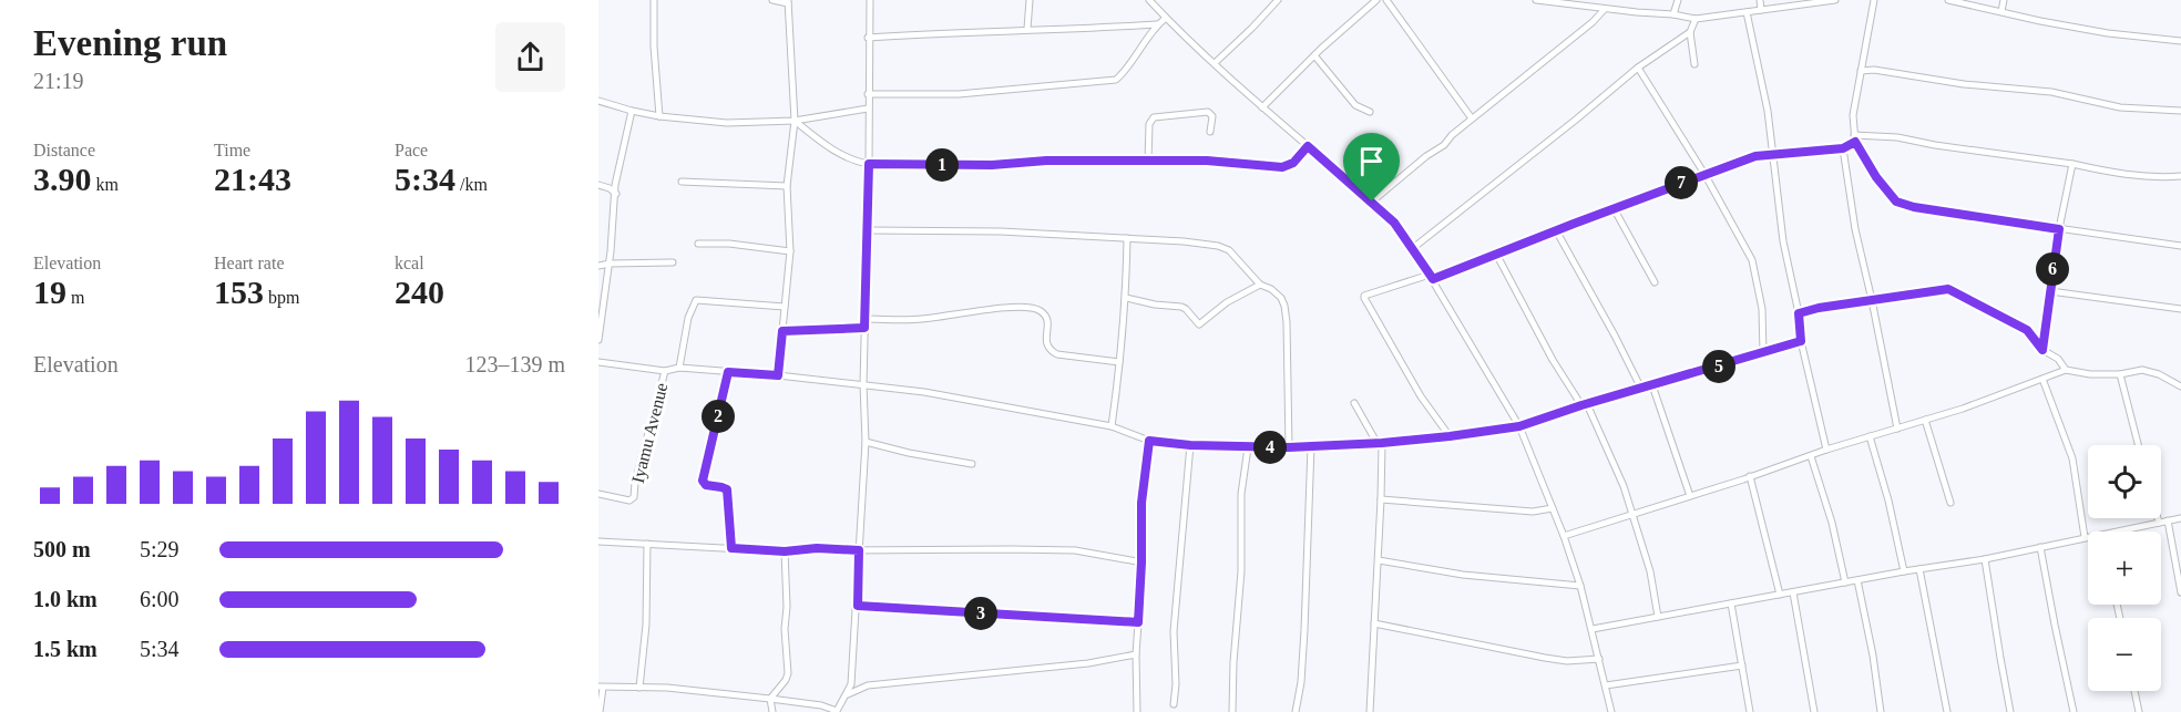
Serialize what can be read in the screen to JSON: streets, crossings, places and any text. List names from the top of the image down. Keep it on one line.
{"streets":{"street":["Iyamu Avenue"]},"page":{"heading":["Evening run","21:19"],"stats":[["Distance","3.90 km"],["Time","21:43"],["Pace","5:34 /km"],["Elevation","19 m"],["Heart rate","153 bpm"],["kcal","240"]],"pins":["1","7","6","5","2","4","3"],"chart":["Elevation","123–139 m"],"map_buttons":["+","−"],"list":[{"name":"500 m","note":"5:29"},{"name":"1.0 km","note":"6:00"},{"name":"1.5 km","note":"5:34"}]}}
